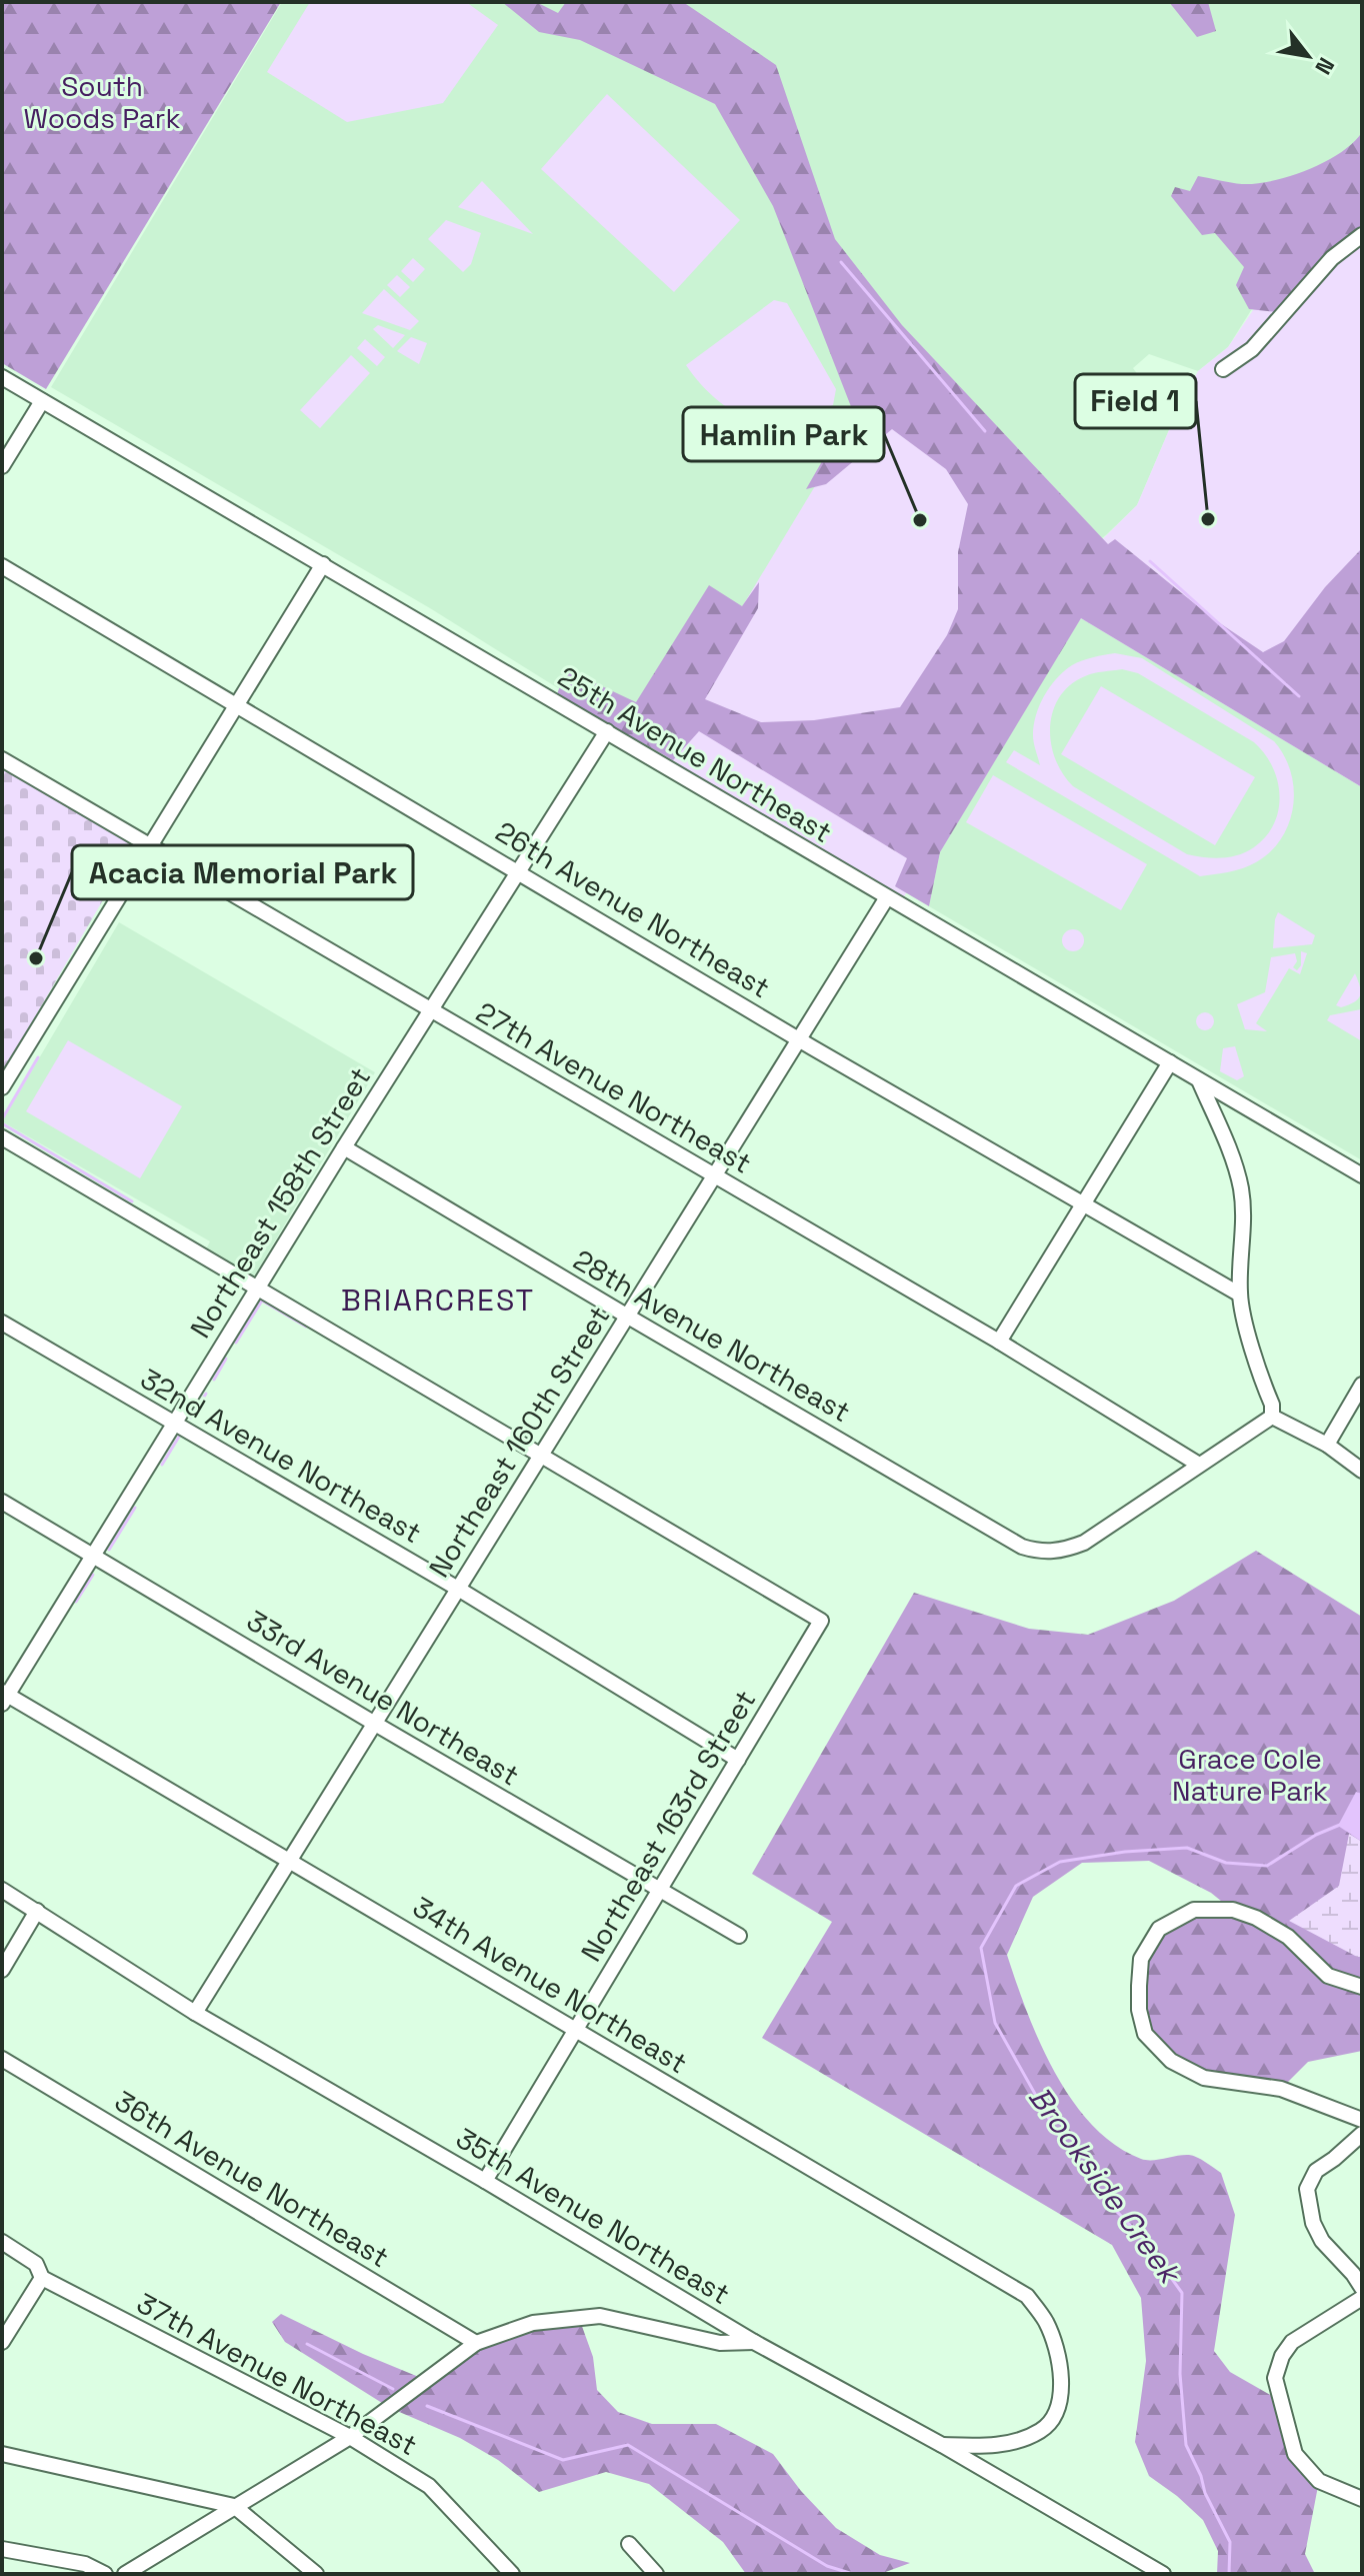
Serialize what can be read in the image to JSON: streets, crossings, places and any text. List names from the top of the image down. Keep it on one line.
{"streets":{"street":["25th Avenue Northeast","26th Avenue Northeast","27th Avenue Northeast","Northeast 158th Street","28th Avenue Northeast","Northeast 160th Street","32nd Avenue Northeast","33rd Avenue Northeast","Northeast 163rd Street","34th Avenue Northeast","36th Avenue Northeast","35th Avenue Northeast","37th Avenue Northeast"]},"crossings":[["25th Avenue Northeast","Northeast 158th Street"],["25th Avenue Northeast","Northeast 160th Street"],["26th Avenue Northeast","Northeast 158th Street"],["26th Avenue Northeast","Northeast 160th Street"],["27th Avenue Northeast","Northeast 158th Street"],["27th Avenue Northeast","28th Avenue Northeast"],["27th Avenue Northeast","Northeast 160th Street"],["Northeast 158th Street","28th Avenue Northeast"],["Northeast 158th Street","32nd Avenue Northeast"],["Northeast 158th Street","33rd Avenue Northeast"],["Northeast 158th Street","34th Avenue Northeast"],["28th Avenue Northeast","Northeast 160th Street"],["Northeast 160th Street","32nd Avenue Northeast"],["Northeast 160th Street","33rd Avenue Northeast"],["Northeast 160th Street","Northeast 163rd Street"],["Northeast 160th Street","34th Avenue Northeast"],["Northeast 160th Street","35th Avenue Northeast"],["32nd Avenue Northeast","Northeast 163rd Street"],["33rd Avenue Northeast","Northeast 163rd Street"],["Northeast 163rd Street","34th Avenue Northeast"],["Northeast 163rd Street","35th Avenue Northeast"],["34th Avenue Northeast","35th Avenue Northeast"]],"districts":["BRIARCREST"],"water":["Brookside Creek"],"parks":["South Woods Park","Grace Cole Nature Park"],"places":["Field 1","Hamlin Park","Acacia Memorial Park"],"north":"bottom right"}
